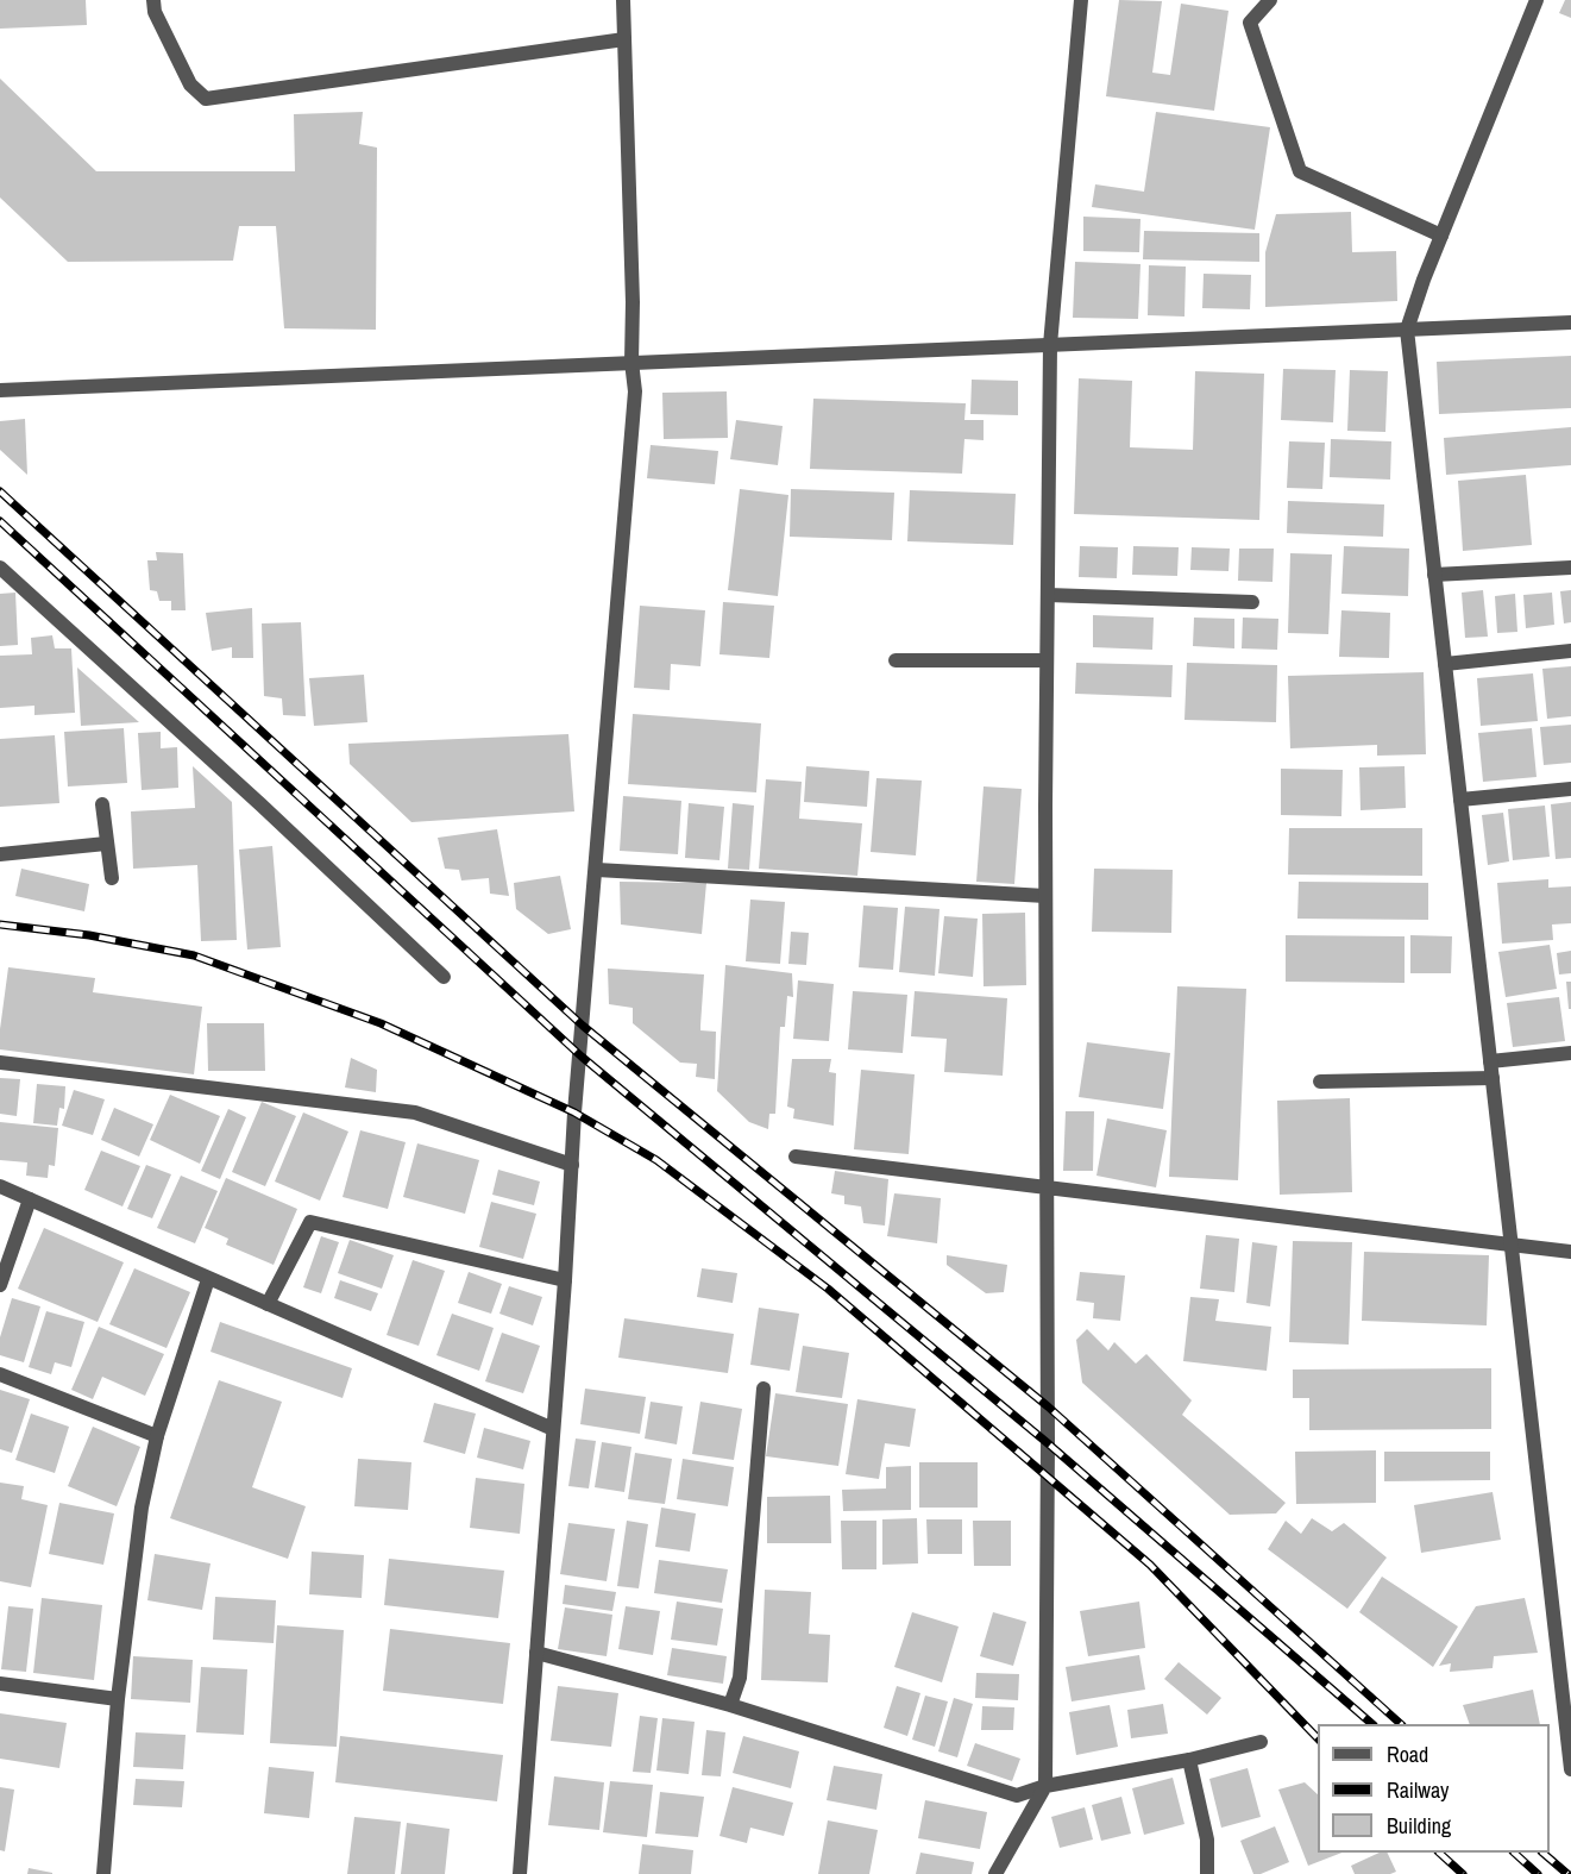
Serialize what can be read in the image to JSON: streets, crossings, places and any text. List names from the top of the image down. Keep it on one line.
{"legend":["Road","Railway","Building"]}
